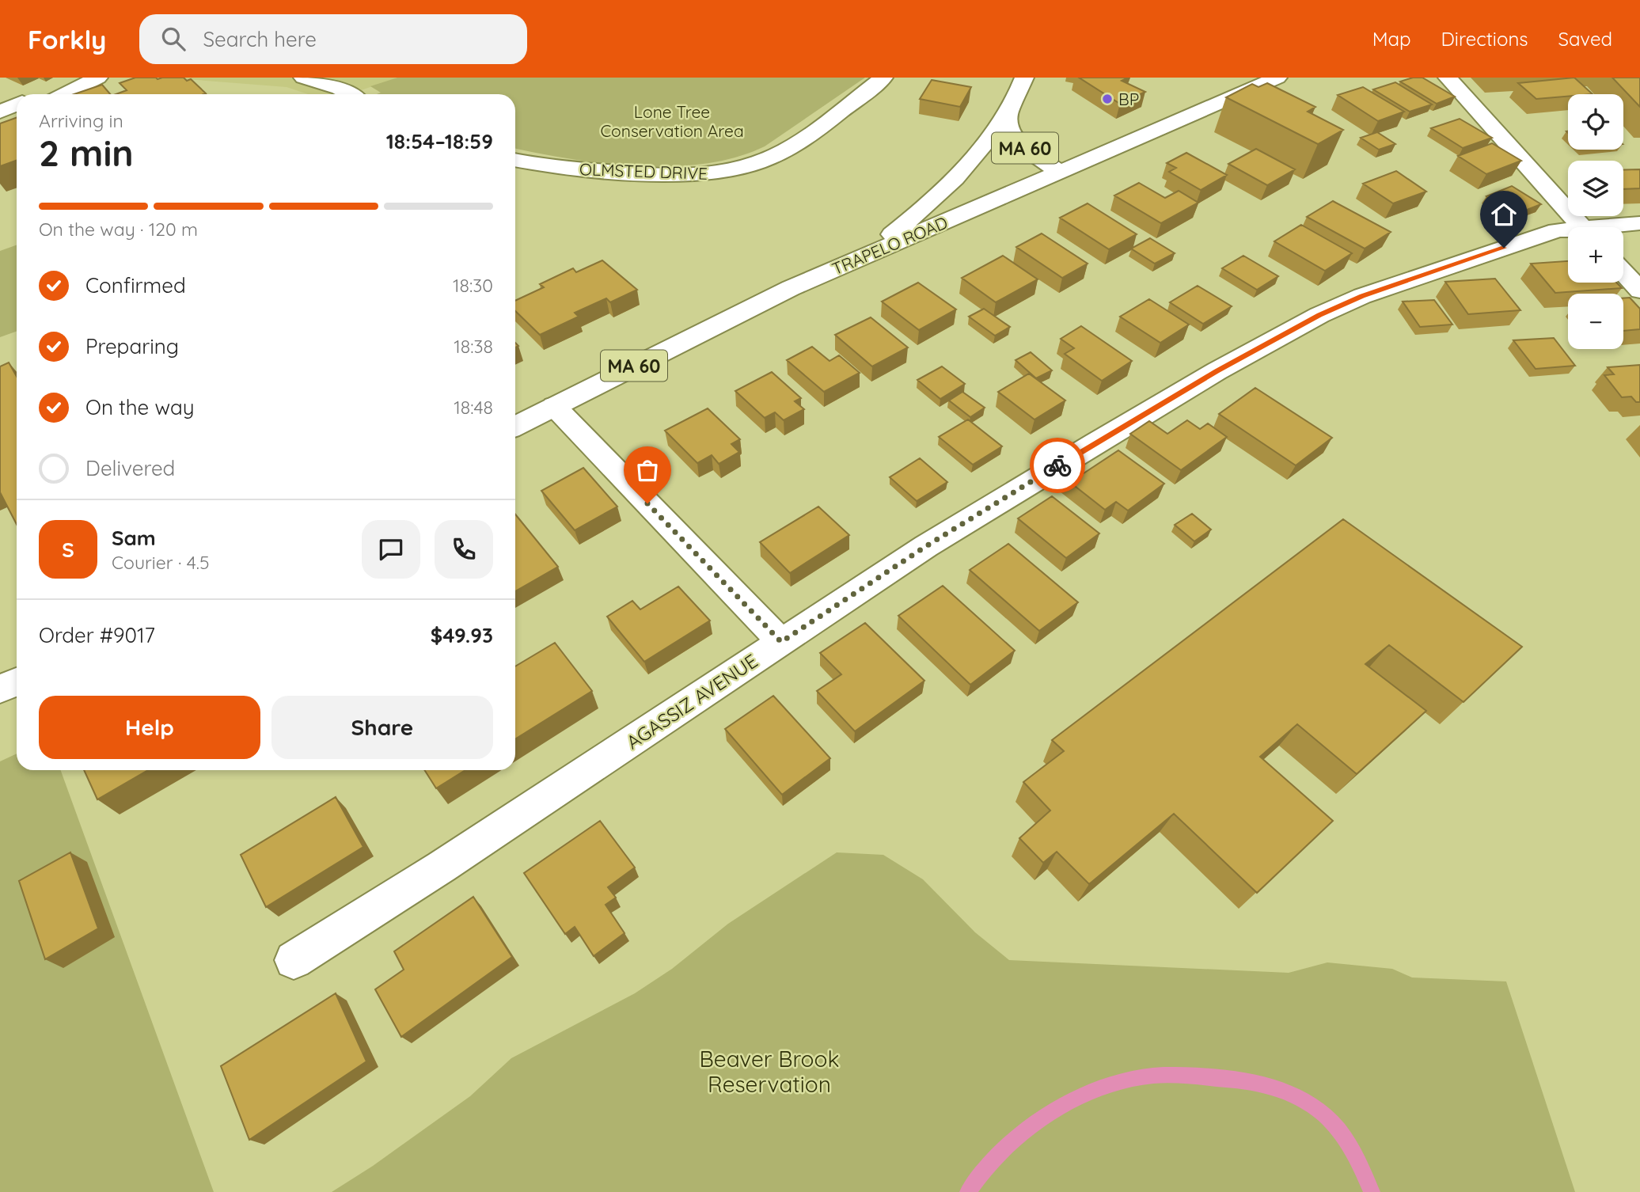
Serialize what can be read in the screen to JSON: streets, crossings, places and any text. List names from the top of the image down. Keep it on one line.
{"streets":{"street":["MA 60","OLMSTED DRIVE","TRAPELO ROAD","AGASSIZ AVENUE"]},"crossings":[["MA 60","TRAPELO ROAD"]],"parks":["Lone Tree Conservation Area","Beaver Brook Reservation"],"places":["BP"],"page":{"header":"Forkly","search":"Search here","nav":["Map","Directions","Saved"],"map_buttons":["+","−"],"heading":["2 min","Arriving in","18:54–18:59"],"panel":["Sam","Courier · 4.5","Order #9017","$49.93"],"bar":"On the way · 120 m","list":[["Confirmed","18:30"],["Preparing","18:38"],["On the way","18:48"],"Delivered"],"round":"S","buttons":["Help","Share"]}}
